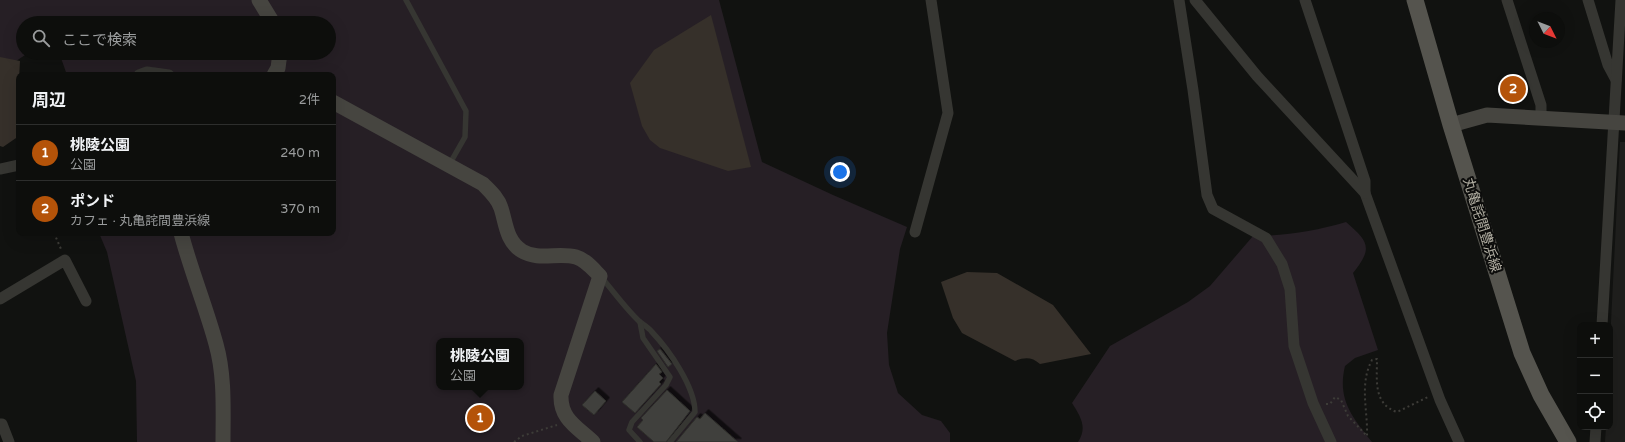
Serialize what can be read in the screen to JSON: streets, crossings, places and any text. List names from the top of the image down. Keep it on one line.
{"streets":{"main road":["丸亀詫間豊浜線"]},"north":"bottom right","page":{"search":"ここで検索","heading":["周辺","2件"],"pins":["2","1"],"list":[{"mark":"1","name":"桃陵公園","note":"公園","value":"240 m"},{"mark":"2","name":"ポンド","note":"カフェ · 丸亀詫間豊浜線","value":"370 m"}],"map_buttons":["+","−"],"popup":["桃陵公園","公園"]}}
